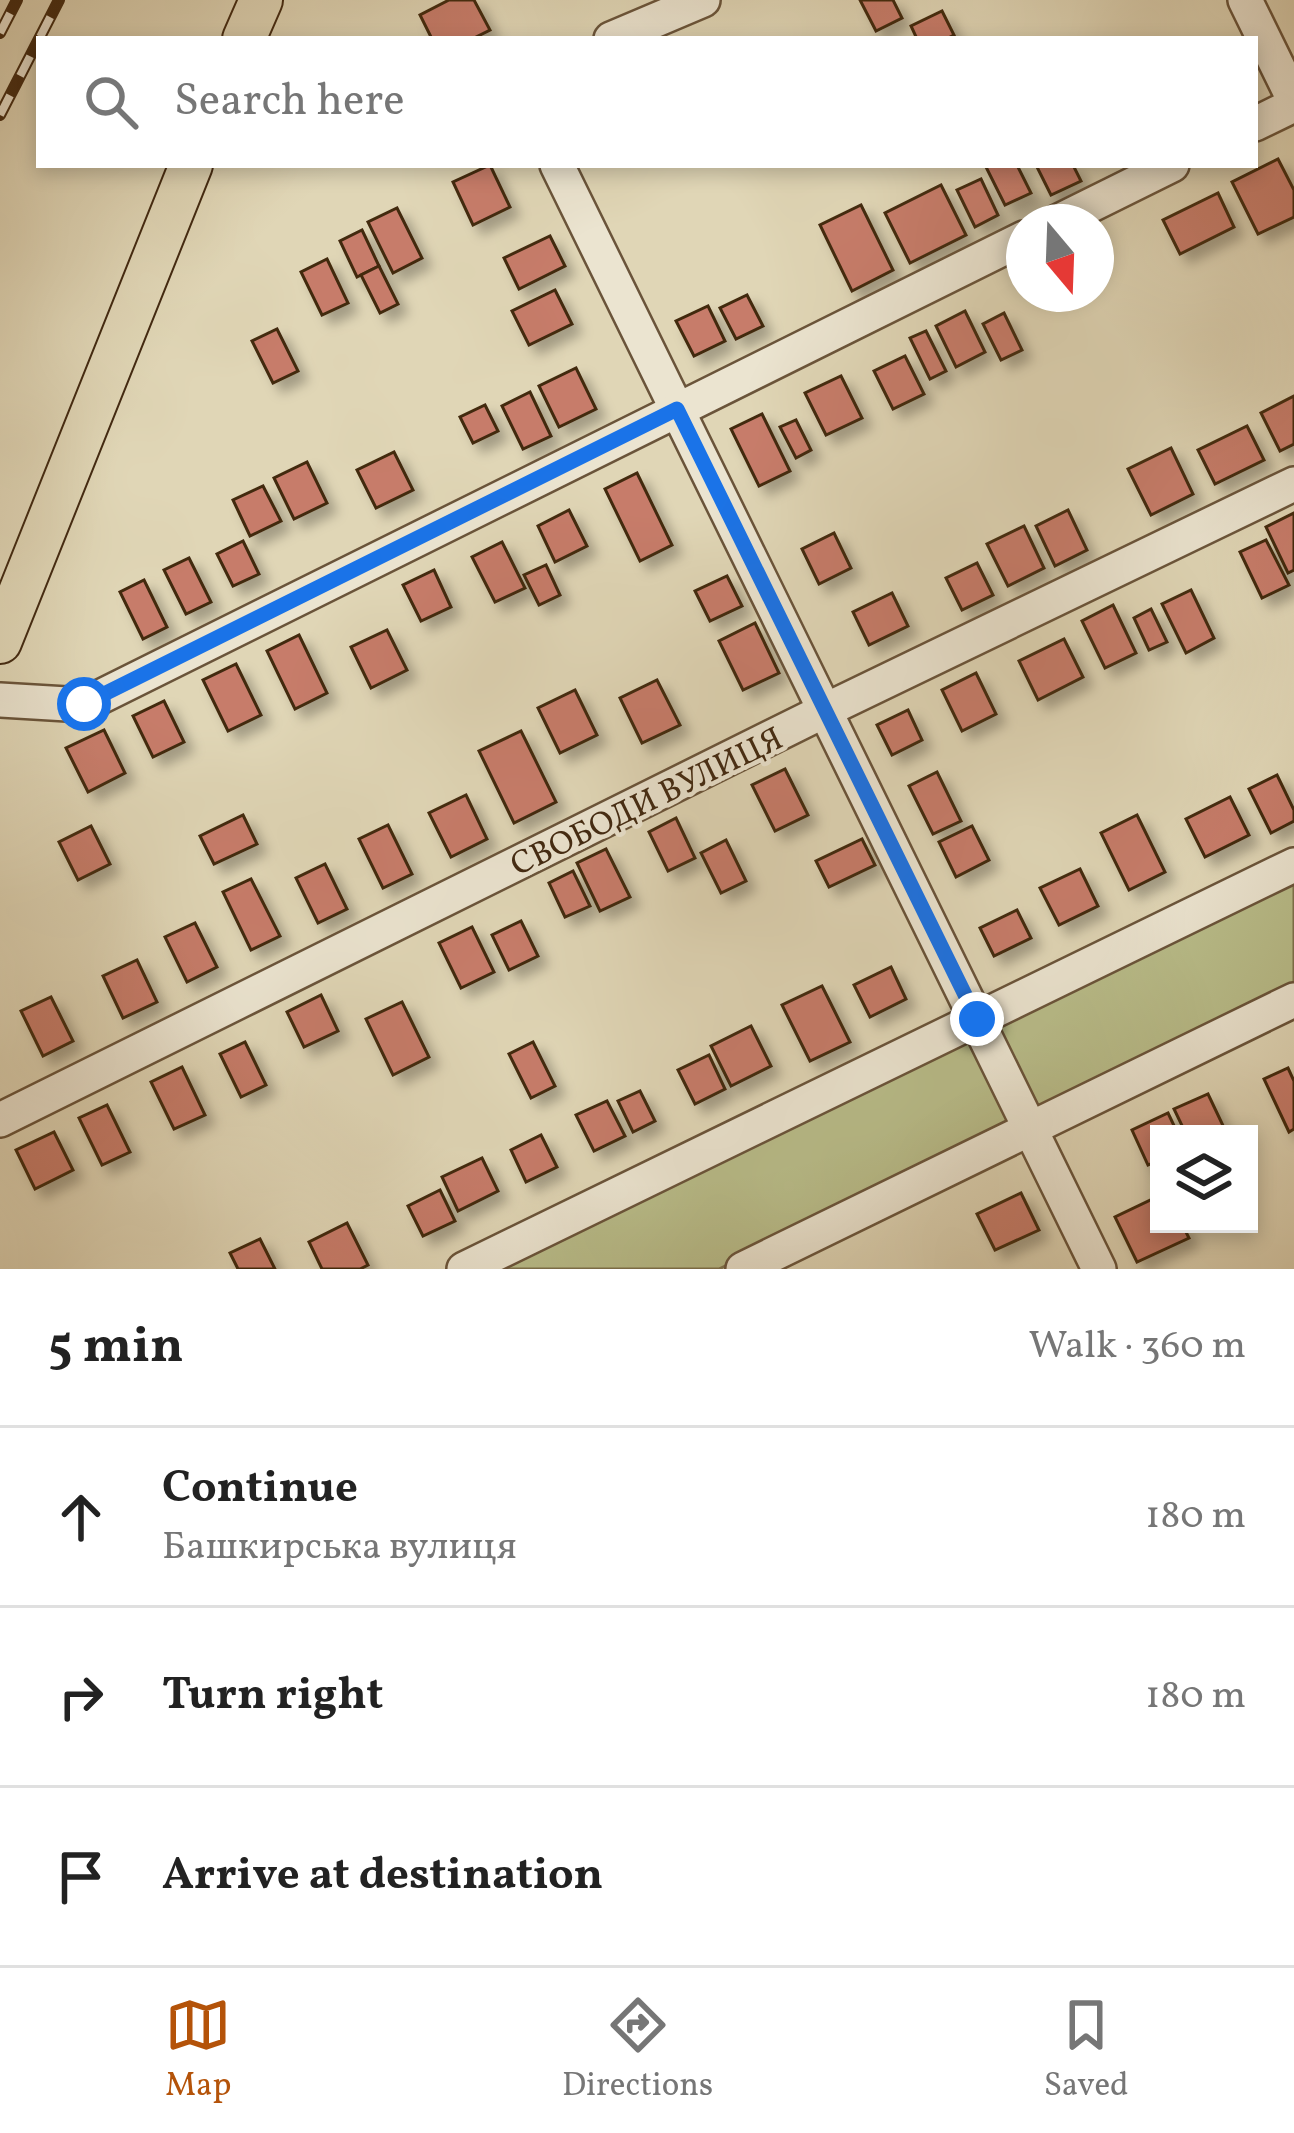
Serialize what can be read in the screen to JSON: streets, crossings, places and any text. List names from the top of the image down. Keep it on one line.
{"streets":{"street":["СВОБОДИ ВУЛИЦЯ"]},"north":"bottom","page":{"search":"Search here","heading":["5 min","Walk · 360 m"],"list":[["Continue","Башкирська вулиця","180 m"],["Turn right","180 m"],"Arrive at destination"],"nav":["Map","Directions","Saved"]}}
